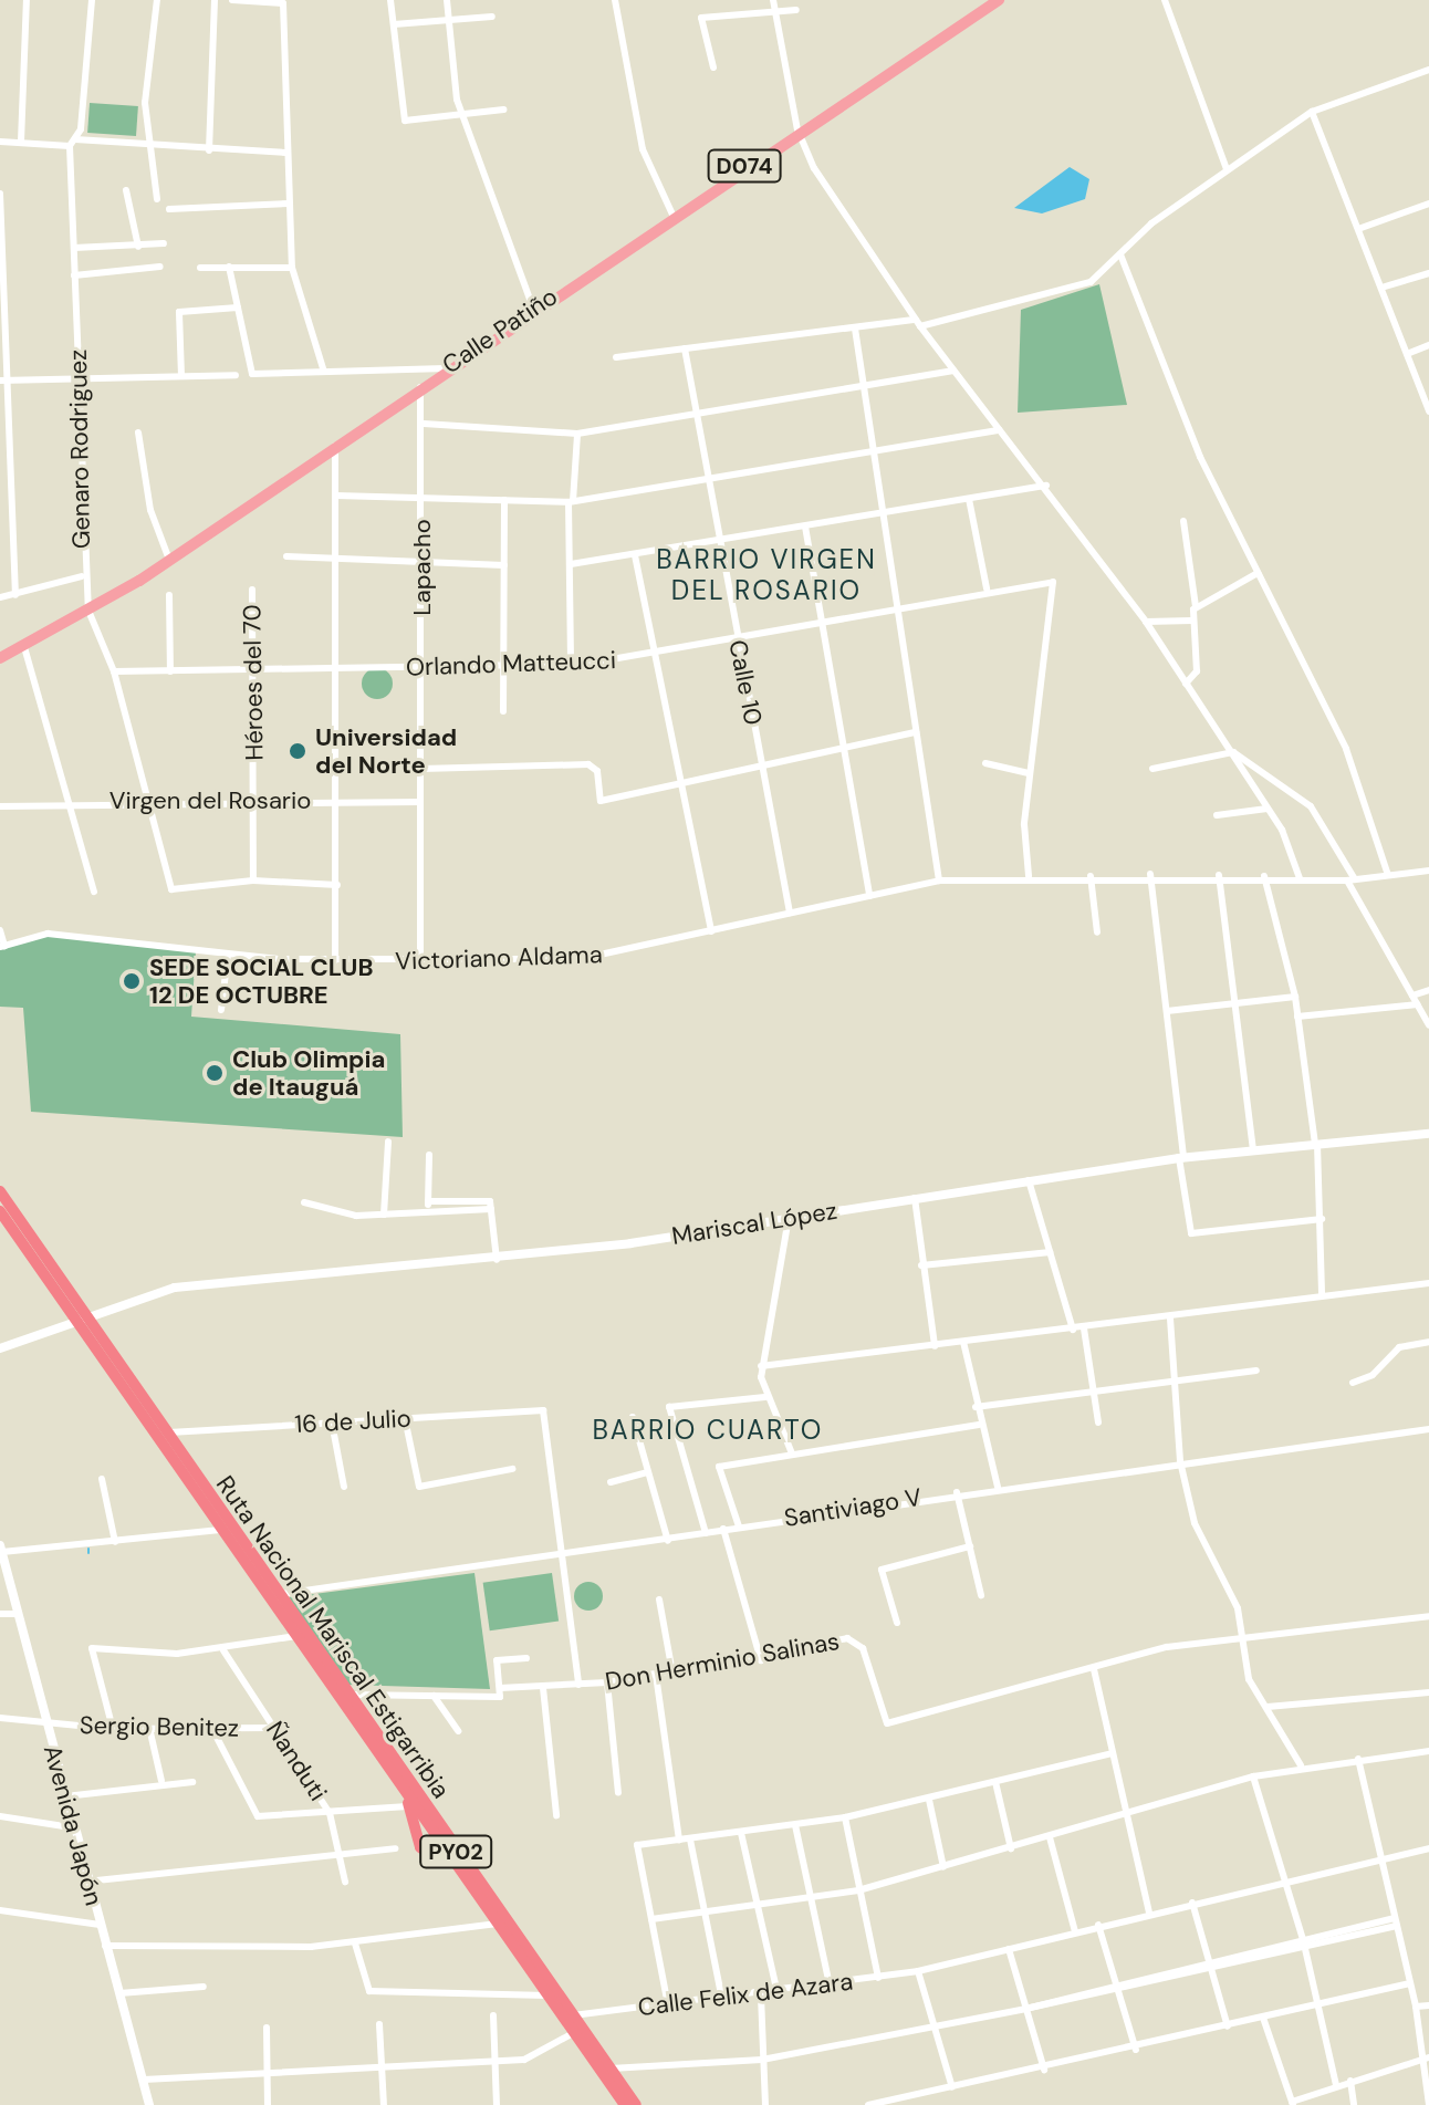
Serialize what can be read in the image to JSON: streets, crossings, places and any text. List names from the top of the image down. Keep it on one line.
{"streets":{"highway":["Ruta Nacional Mariscal Estigarribia","PY02"],"main road":["D074","Calle Patiño"],"street":["Genaro Rodriguez","Lapacho","Orlando Matteucci","Héroes del 70","Calle 10","Virgen del Rosario","Victoriano Aldama","Mariscal López","16 de Julio","Santiviago V","Don Herminio Salinas","Sergio Benitez","Ñanduti","Avenida Japón","Calle Felix de Azara"]},"crossings":[["Calle Patiño","Genaro Rodriguez"],["Calle Patiño","Lapacho"],["Genaro Rodriguez","Orlando Matteucci"],["Genaro Rodriguez","Héroes del 70"],["Genaro Rodriguez","Virgen del Rosario"],["Lapacho","Orlando Matteucci"],["Lapacho","Virgen del Rosario"],["Lapacho","Victoriano Aldama"],["Orlando Matteucci","Héroes del 70"],["Orlando Matteucci","Calle 10"],["Héroes del 70","Virgen del Rosario"],["Calle 10","Victoriano Aldama"],["Mariscal López","Ruta Nacional Mariscal Estigarribia"],["16 de Julio","Santiviago V"],["16 de Julio","Ruta Nacional Mariscal Estigarribia"],["Santiviago V","Ruta Nacional Mariscal Estigarribia"],["Ruta Nacional Mariscal Estigarribia","Calle Felix de Azara"],["Sergio Benitez","Ñanduti"],["Sergio Benitez","Avenida Japón"]],"districts":["BARRIO VIRGEN DEL ROSARIO","BARRIO CUARTO"],"places":["Universidad del Norte","SEDE SOCIAL CLUB 12 DE OCTUBRE","Club Olimpia de Itauguá"]}
